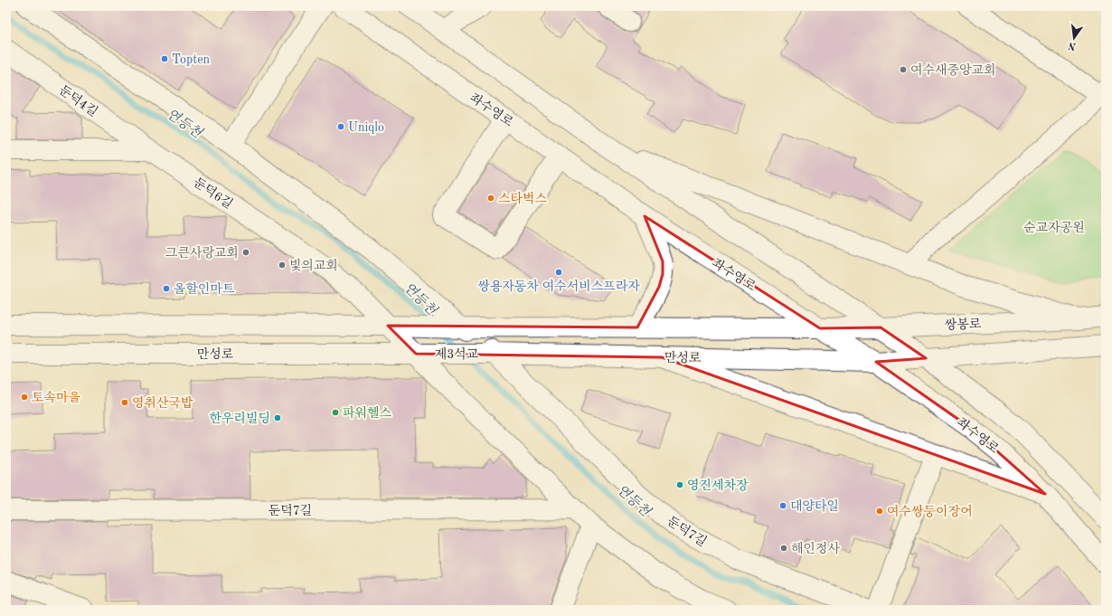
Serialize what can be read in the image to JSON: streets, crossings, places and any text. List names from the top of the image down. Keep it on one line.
{"streets":{"street":["둔덕4길","좌수영로","둔덕6길","쌍봉로","만성로","제3석교","둔덕7길"]},"crossings":[["둔덕4길","둔덕6길"],["좌수영로","쌍봉로"],["좌수영로","만성로"],["만성로","제3석교"],["만성로","둔덕7길"],["제3석교","둔덕7길"]],"water":["연등천"],"parks":["순교자공원"],"places":["Topten","여수새중앙교회","Uniqlo","스타벅스","그큰사랑교회","빛의교회","쌍용자동차 여수서비스프라자","올할인마트","토속마을","영취산국밥","파워헬스","한우리빌딩","영진세차장","대양타일","여수쌍둥이장어","해인정사"],"north":"bottom"}
